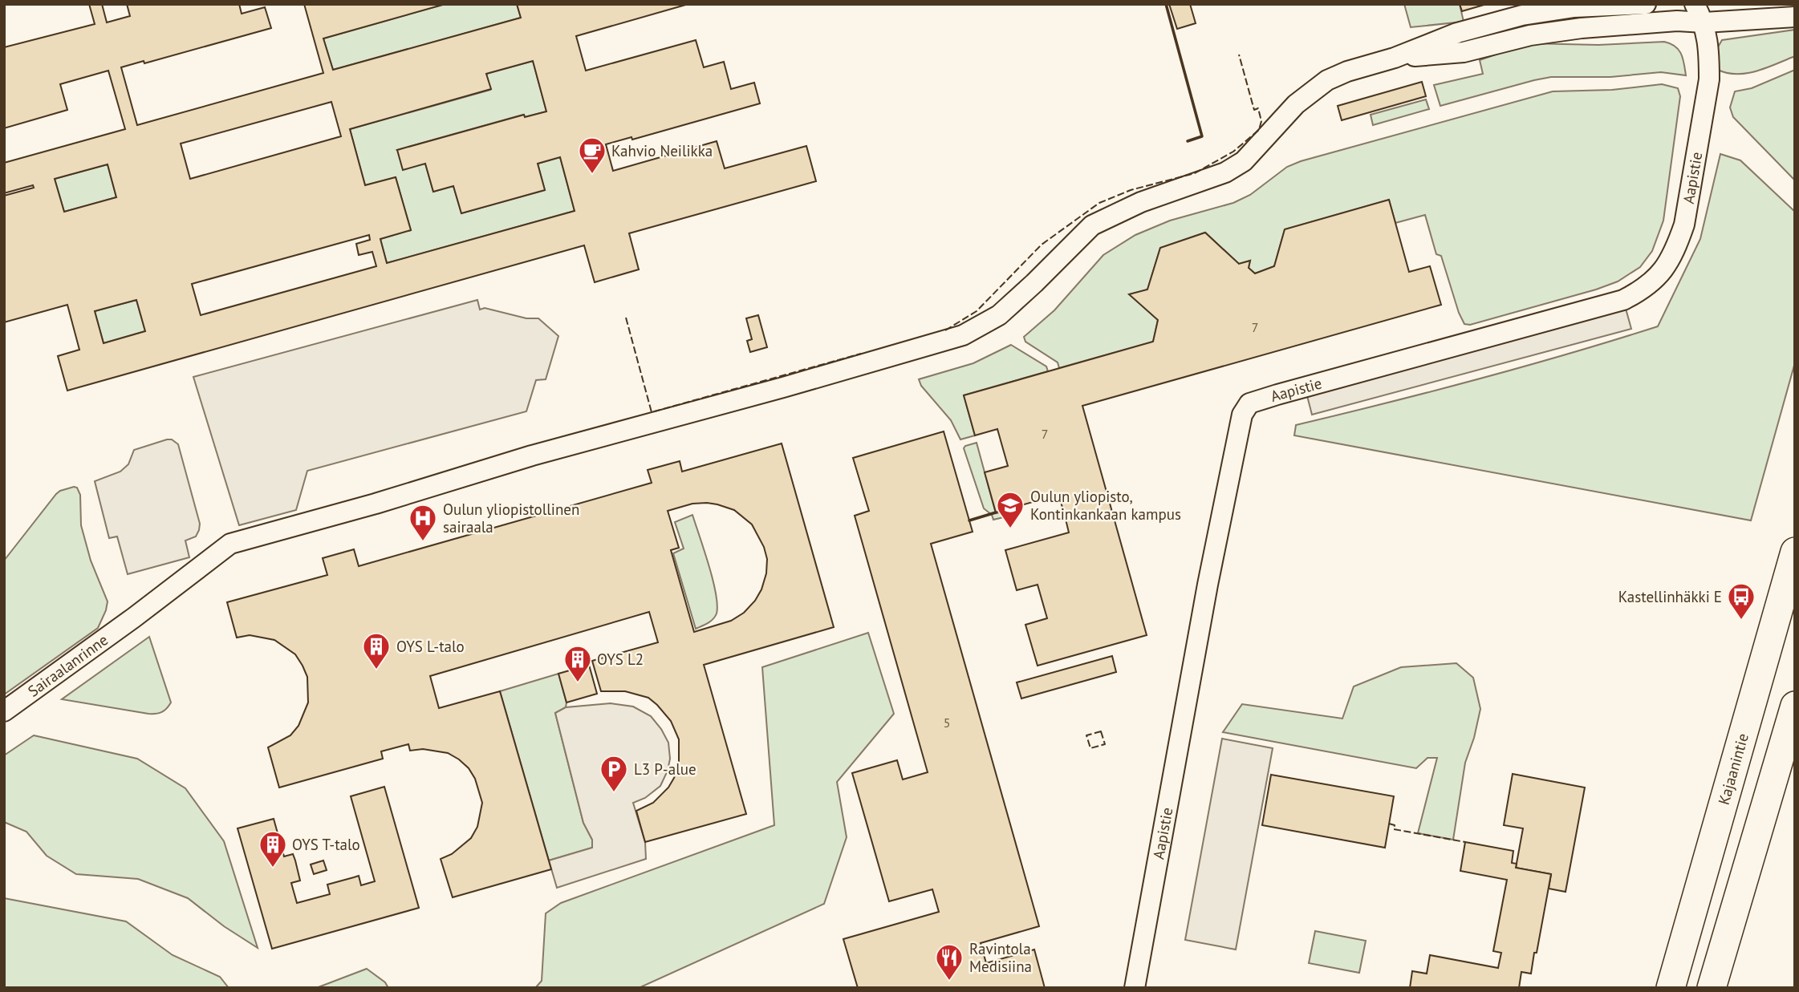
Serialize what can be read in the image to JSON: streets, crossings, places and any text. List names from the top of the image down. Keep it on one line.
{"streets":{"main road":["Kajaanintie"],"street":["Aapistie","Sairaalanrinne"]},"places":{"cafe":["Kahvio Neilikka"],"school or university":["Oulun yliopisto, Kontinkankaan kampus"],"hospital":["Oulun yliopistollinen sairaala"],"bus stop":["Kastellinhäkki E"],"building":["OYS L-talo","OYS L2","OYS T-talo"],"parking":["L3 P-alue"],"restaurant":["Ravintola Medisiina"]},"house_numbers":["7","7","5"]}
